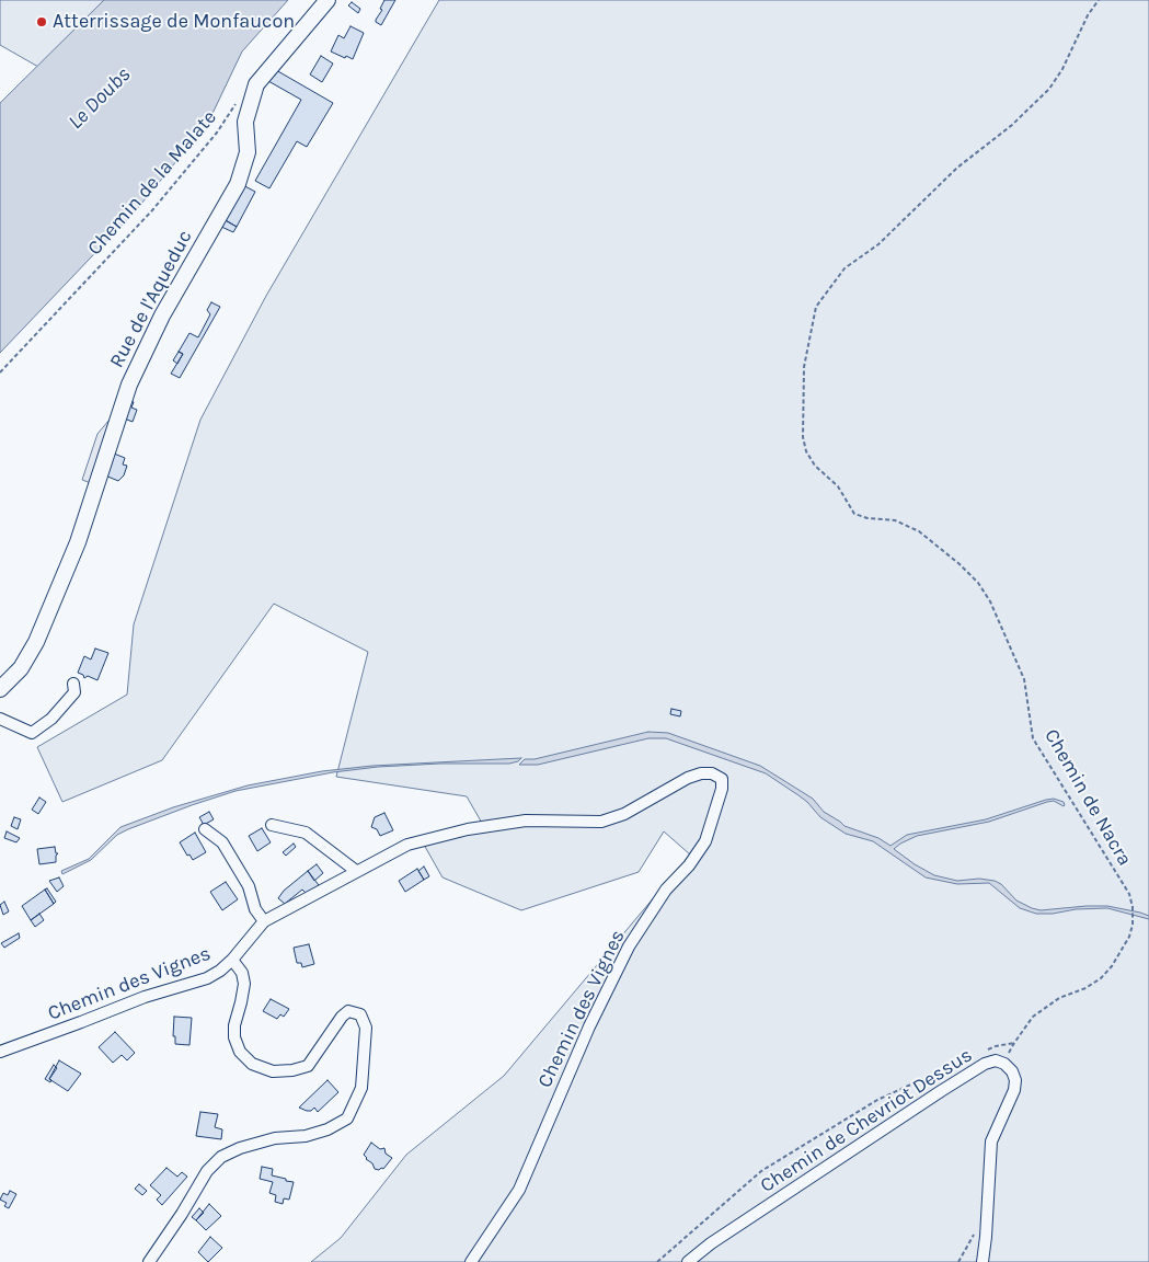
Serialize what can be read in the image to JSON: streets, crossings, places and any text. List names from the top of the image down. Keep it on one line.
{"streets":{"street":["Rue de l'Aqueduc","Chemin des Vignes","Chemin de Chevriot Dessus"],"path":["Chemin de la Malate","Chemin de Nacra"]},"water":["Le Doubs"],"places":["Atterrissage de Monfaucon"]}
